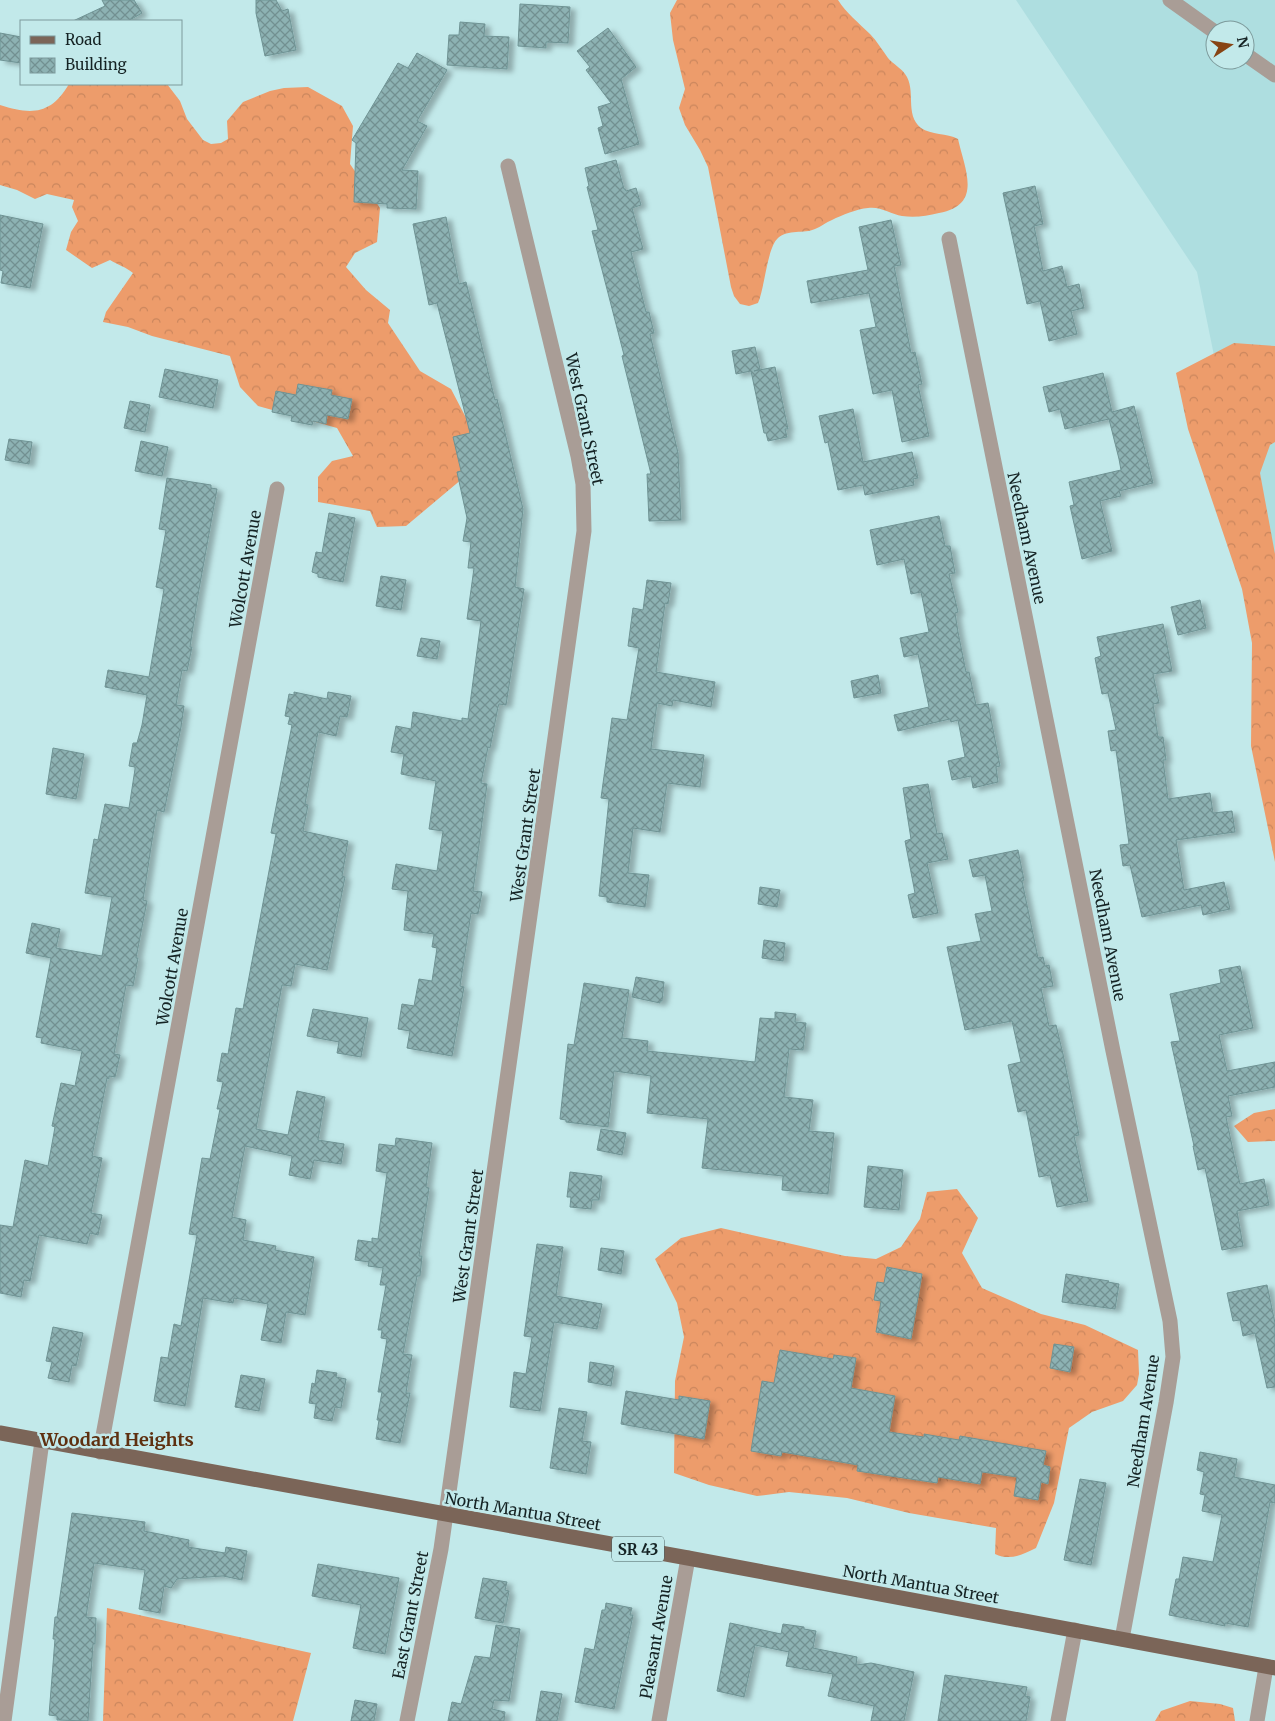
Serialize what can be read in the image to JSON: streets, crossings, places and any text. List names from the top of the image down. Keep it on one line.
{"streets":{"main road":["North Mantua Street","SR 43"],"street":["West Grant Street","Needham Avenue","Wolcott Avenue","East Grant Street","Pleasant Avenue"]},"crossings":[["West Grant Street","North Mantua Street"],["West Grant Street","East Grant Street"],["Needham Avenue","North Mantua Street"],["Wolcott Avenue","North Mantua Street"],["North Mantua Street","East Grant Street"],["North Mantua Street","Pleasant Avenue"]],"districts":["Woodard Heights"],"legend":["Road","Building"],"north":"right"}
